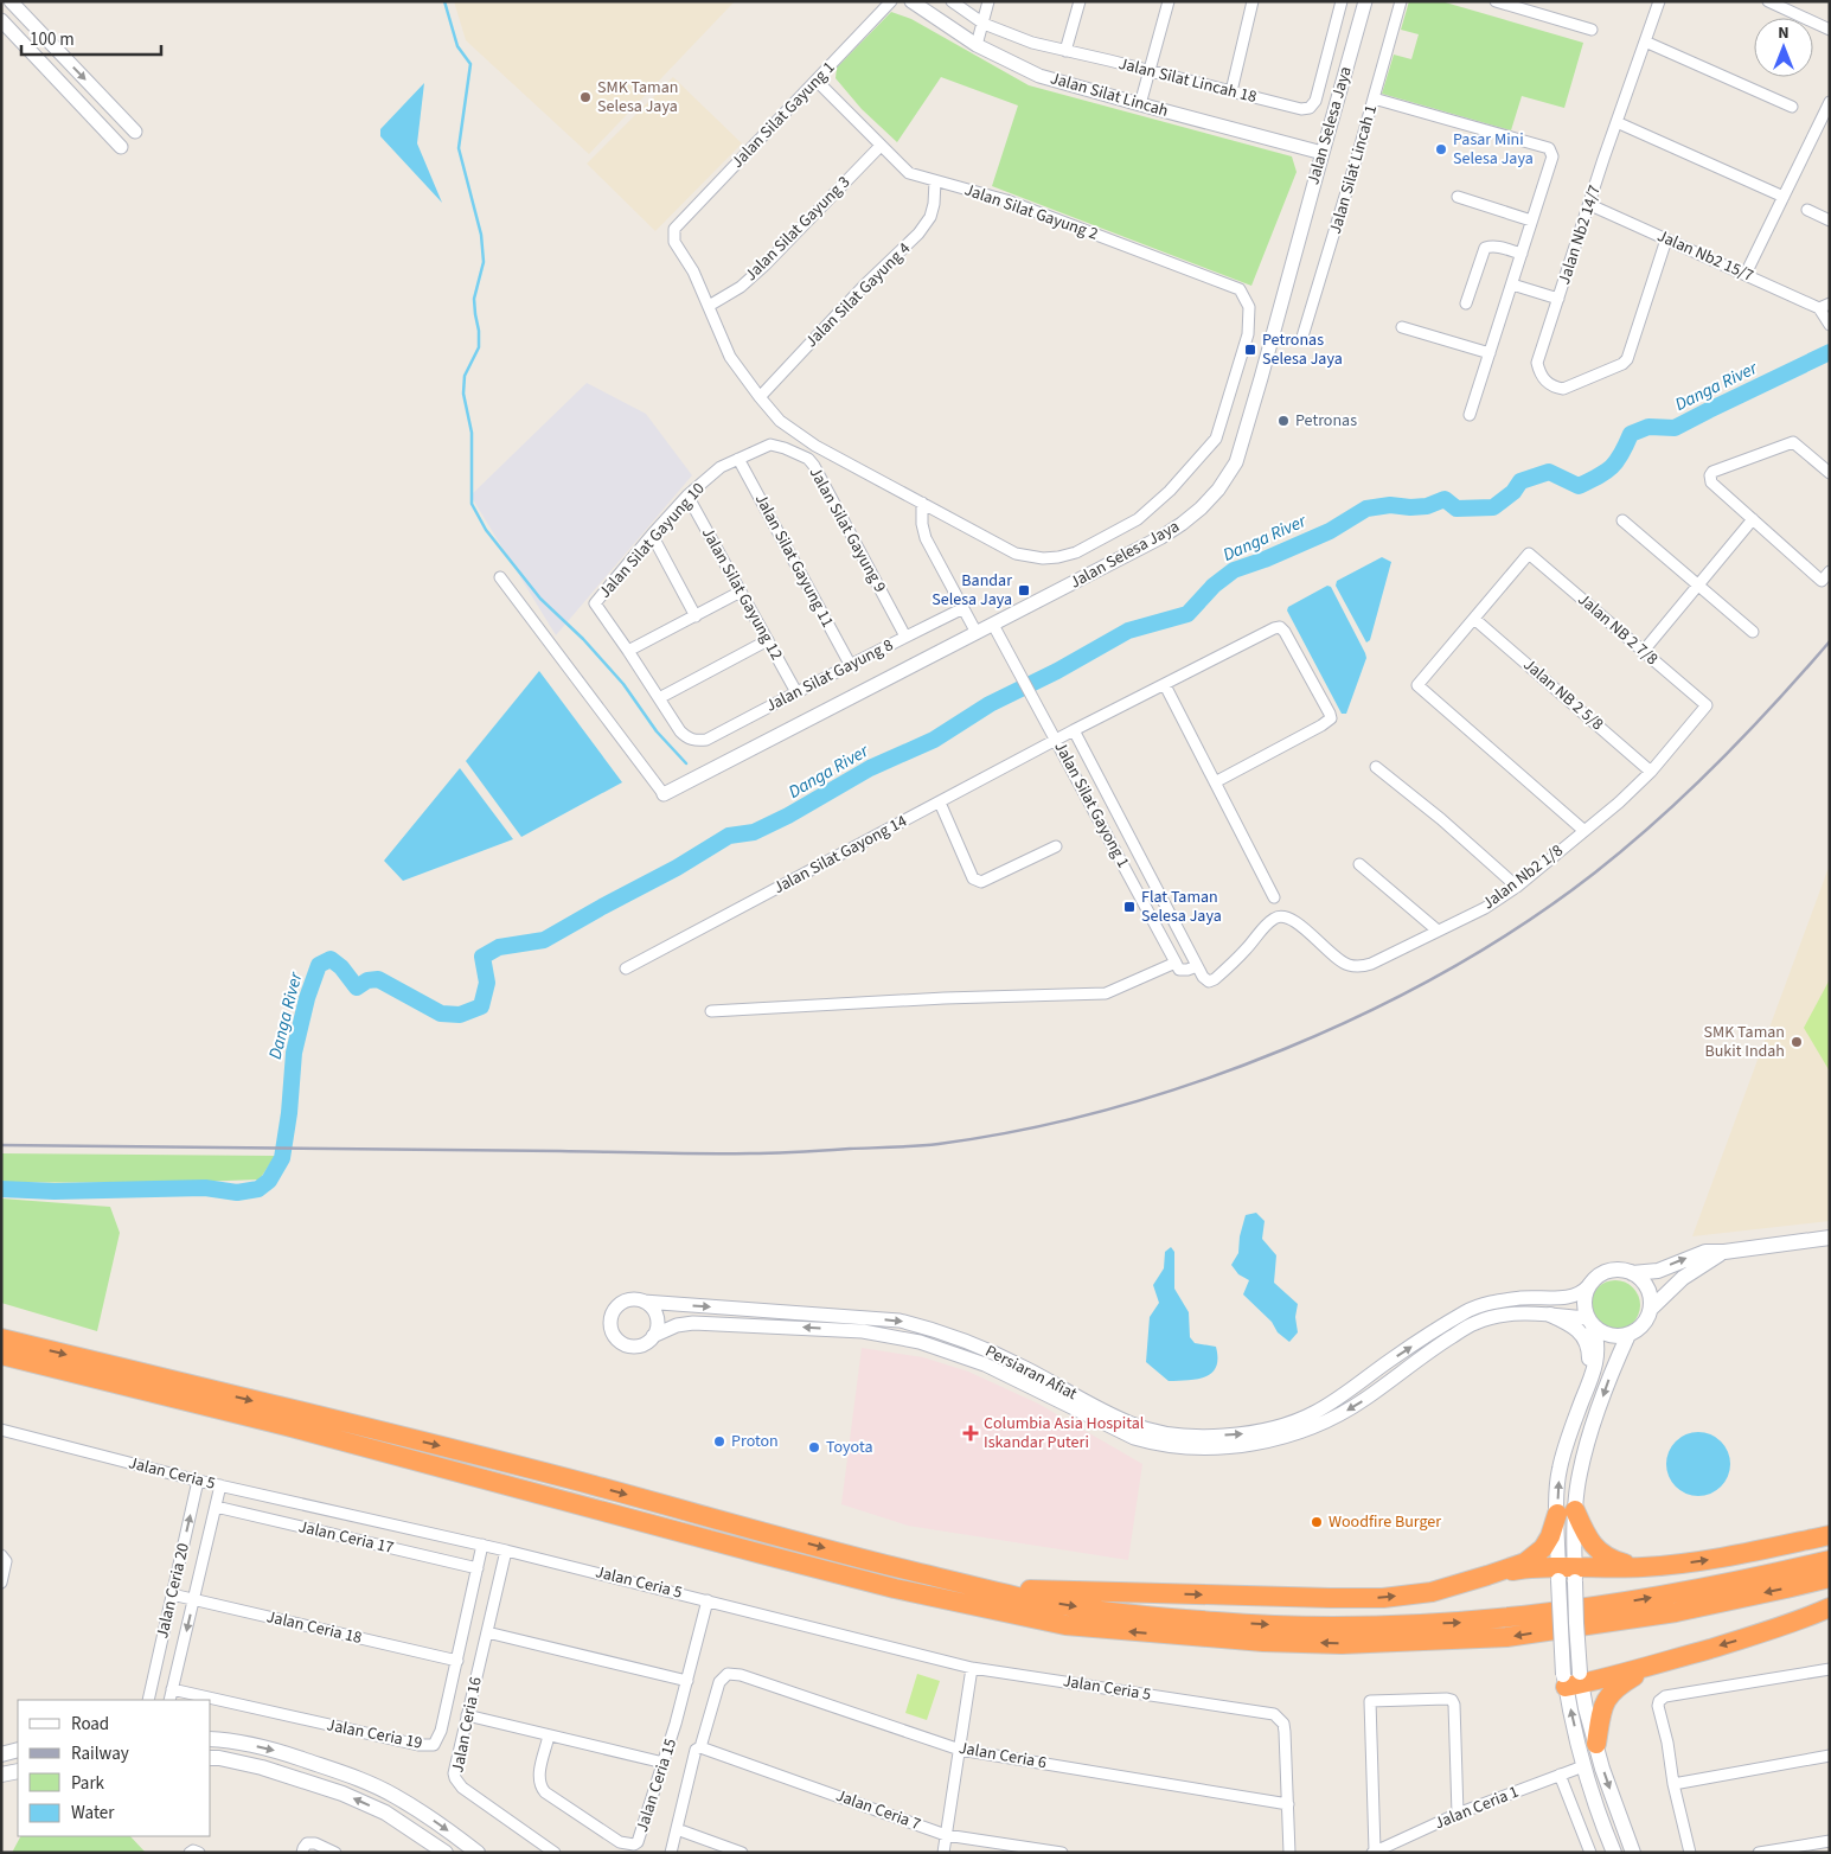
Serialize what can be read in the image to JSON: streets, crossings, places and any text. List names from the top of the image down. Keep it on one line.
{"streets":{"street":["Jalan Silat Lincah 18","Jalan Silat Lincah","Jalan Silat Gayung 1","Jalan Selesa Jaya","Jalan Silat Lincah 1","Jalan Silat Gayung 2","Jalan Silat Gayung 3","Jalan Nb2 14/7","Jalan Nb2 15/7","Jalan Silat Gayung 4","Jalan Silat Gayung 9","Jalan Silat Gayung 10","Jalan Silat Gayung 11","Jalan Silat Gayung 12","Jalan NB 2 7/8","Jalan Silat Gayung 8","Jalan NB 2 5/8","Jalan Silat Gayong 1","Jalan Silat Gayong 14","Jalan Nb2 1/8","Persiaran Afiat","Jalan Ceria 5","Jalan Ceria 17","Jalan Ceria 20","Jalan Ceria 18","Jalan Ceria 16","Jalan Ceria 19","Jalan Ceria 6","Jalan Ceria 15","Jalan Ceria 1","Jalan Ceria 7"]},"crossings":[["Jalan Silat Lincah","Jalan Selesa Jaya"],["Jalan Silat Gayung 1","Jalan Silat Gayung 2"],["Jalan Silat Gayung 1","Jalan Silat Gayung 3"],["Jalan Selesa Jaya","Jalan Silat Gayong 1"],["Jalan Silat Gayung 2","Jalan Silat Gayung 3"],["Jalan Silat Gayung 2","Jalan Silat Gayung 4"],["Jalan Nb2 14/7","Jalan Nb2 15/7"],["Jalan Silat Gayung 9","Jalan Silat Gayung 10"],["Jalan Silat Gayung 9","Jalan Silat Gayung 8"],["Jalan Silat Gayung 10","Jalan Silat Gayung 11"],["Jalan Silat Gayung 10","Jalan Silat Gayung 12"],["Jalan Silat Gayung 11","Jalan Silat Gayung 8"],["Jalan Silat Gayung 12","Jalan Silat Gayung 8"],["Jalan NB 2 7/8","Jalan NB 2 5/8"],["Jalan NB 2 7/8","Jalan Nb2 1/8"],["Jalan NB 2 5/8","Jalan Nb2 1/8"],["Jalan Silat Gayong 1","Jalan Silat Gayong 14"],["Jalan Ceria 5","Jalan Ceria 20"],["Jalan Ceria 5","Jalan Ceria 16"],["Jalan Ceria 5","Jalan Ceria 19"],["Jalan Ceria 5","Jalan Ceria 6"],["Jalan Ceria 5","Jalan Ceria 15"],["Jalan Ceria 17","Jalan Ceria 20"],["Jalan Ceria 17","Jalan Ceria 19"],["Jalan Ceria 20","Jalan Ceria 18"],["Jalan Ceria 20","Jalan Ceria 19"],["Jalan Ceria 18","Jalan Ceria 19"],["Jalan Ceria 6","Jalan Ceria 7"]],"water":["Danga River"],"places":{"other":["SMK Taman Selesa Jaya","Pasar Mini Selesa Jaya","Petronas","SMK Taman Bukit Indah","Proton","Toyota","Woodfire Burger"],"transit":["Petronas Selesa Jaya","Bandar Selesa Jaya","Flat Taman Selesa Jaya"],"health":["Columbia Asia Hospital Iskandar Puteri"]},"legend":["Road","Railway","Park","Water"],"scale_bar":"100 m","north":"top"}
